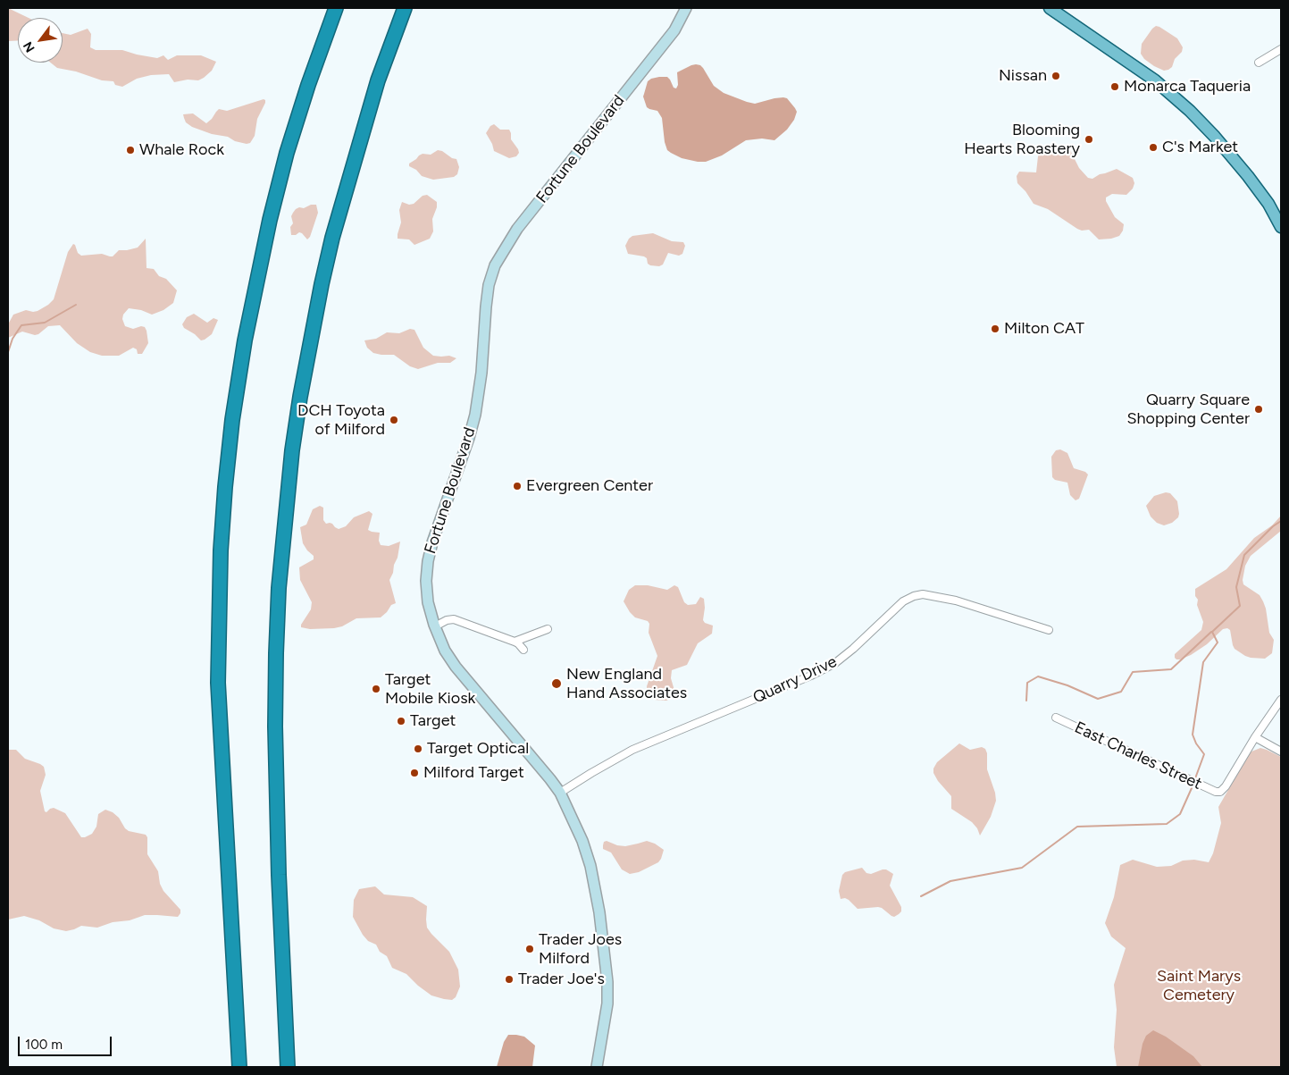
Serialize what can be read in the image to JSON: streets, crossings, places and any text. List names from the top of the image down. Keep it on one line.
{"streets":{"main road":["Fortune Boulevard"],"street":["Quarry Drive","East Charles Street"]},"crossings":[["Fortune Boulevard","Quarry Drive"]],"parks":["Saint Marys Cemetery"],"places":["Nissan","Monarca Taqueria","Blooming Hearts Roastery","C's Market","Whale Rock","Milton CAT","Quarry Square Shopping Center","DCH Toyota of Milford","Evergreen Center","New England Hand Associates","Target Mobile Kiosk","Target","Target Optical","Milford Target","Trader Joes Milford","Trader Joe's"],"scale_bar":"100 m","north":"bottom left"}
